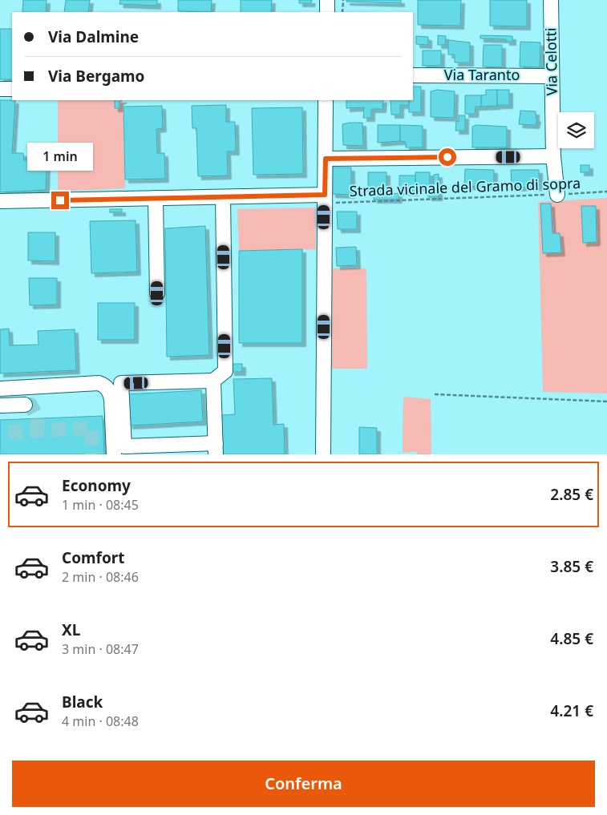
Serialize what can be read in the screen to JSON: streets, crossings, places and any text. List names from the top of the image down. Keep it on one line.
{"streets":{"street":["Via Celotti","Via Taranto"],"path":["Strada vicinale del Gramo di sopra"]},"crossings":[["Via Celotti","Via Taranto"],["Via Celotti","Strada vicinale del Gramo di sopra"]],"page":{"banner":["Via Dalmine","Via Bergamo"],"bubble":"1 min","list":[{"name":"Economy","note":"1 min · 08:45","value":"2.85 €"},{"name":"Comfort","note":"2 min · 08:46","value":"3.85 €"},{"name":"XL","note":"3 min · 08:47","value":"4.85 €"},{"name":"Black","note":"4 min · 08:48","value":"4.21 €"}],"buttons":"Conferma"}}
